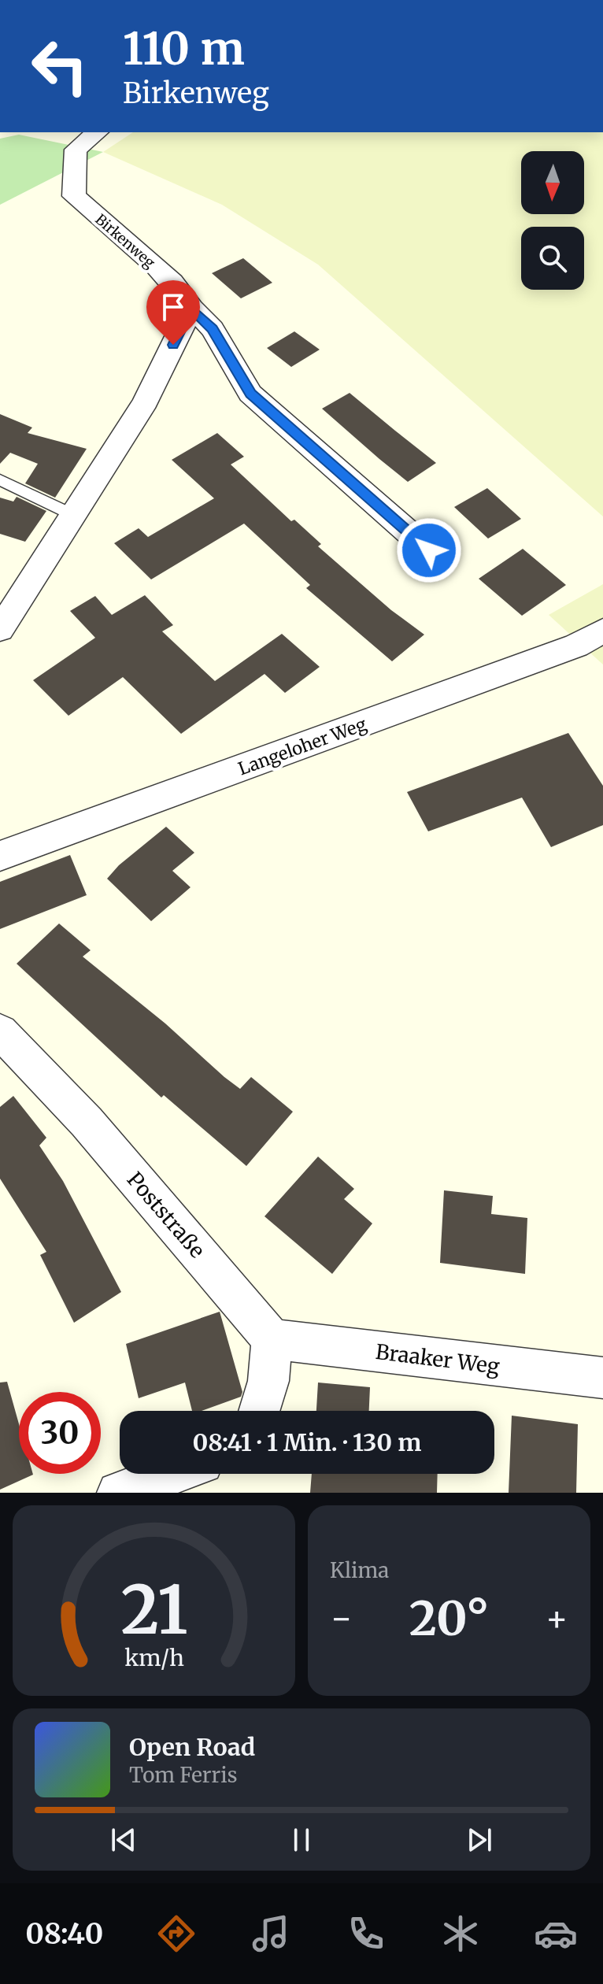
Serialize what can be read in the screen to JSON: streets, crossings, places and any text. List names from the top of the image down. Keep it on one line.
{"streets":{"street":["Birkenweg","Langeloher Weg","Poststraße","Braaker Weg"]},"crossings":[["Poststraße","Braaker Weg"]],"north":"bottom","page":{"turn":["110 m","Birkenweg"],"limit":"30","trip":"08:41 · 1 Min. · 130 m","tile":"Klima","heat":["−","20°","+"],"song":["Open Road","Tom Ferris"],"tabs":"08:40","gauge":["21","km/h"]}}
